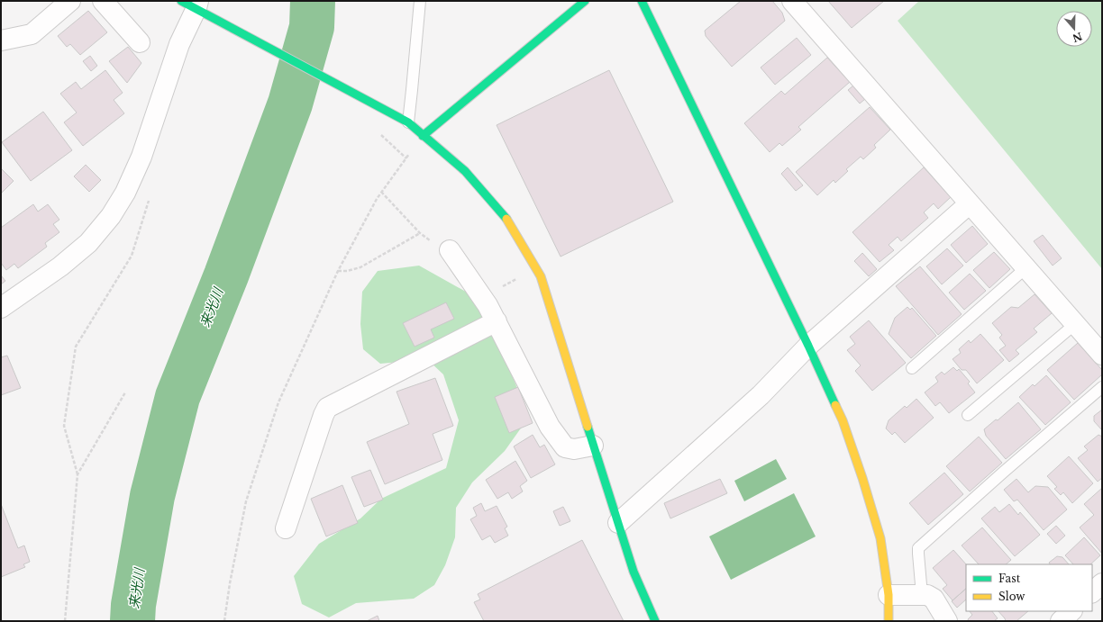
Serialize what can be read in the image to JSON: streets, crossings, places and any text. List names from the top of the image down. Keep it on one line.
{"water":["来光川"],"legend":["Fast","Slow"],"north":"bottom"}
